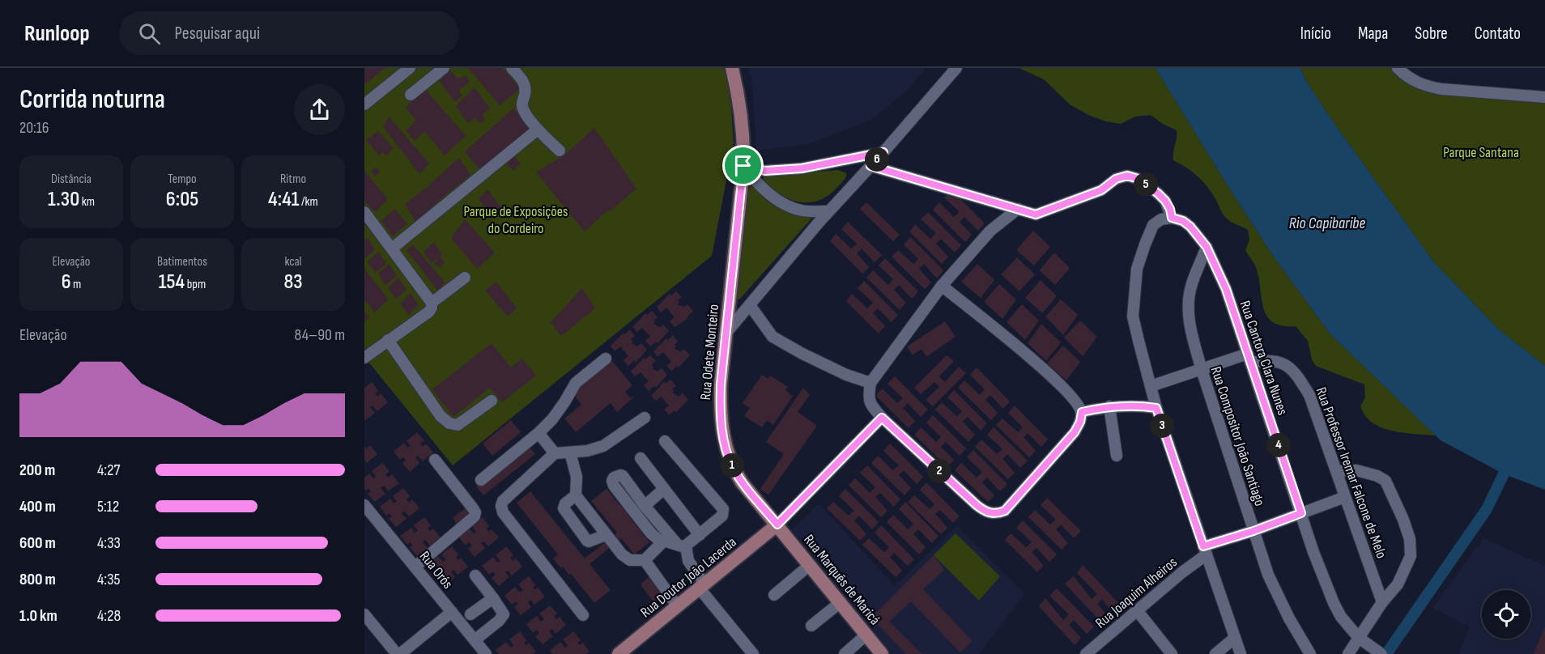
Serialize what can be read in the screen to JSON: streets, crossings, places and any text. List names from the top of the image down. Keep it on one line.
{"streets":{"main road":["Rua Odete Monteiro","Rua Doutor João Lacerda","Rua Marquês de Maricá"],"street":["Rua Cantora Clara Nunes","Rua Compositor João Santiago","Rua Professor Iremar Falcone de Melo","Rua Orós","Rua Joaquim Alheiros"]},"crossings":[["Rua Odete Monteiro","Rua Doutor João Lacerda"],["Rua Odete Monteiro","Rua Marquês de Maricá"],["Rua Cantora Clara Nunes","Rua Compositor João Santiago"],["Rua Cantora Clara Nunes","Rua Professor Iremar Falcone de Melo"],["Rua Compositor João Santiago","Rua Professor Iremar Falcone de Melo"],["Rua Doutor João Lacerda","Rua Marquês de Maricá"]],"water":["Rio Capibaribe"],"parks":["Parque Santana","Parque de Exposições do Cordeiro"],"page":{"header":"Runloop","search":"Pesquisar aqui","nav":["Início","Mapa","Sobre","Contato"],"heading":["Corrida noturna","20:16"],"pins":["6","5","3","4","1","2"],"stats":[["Distância","1.30 km"],["Tempo","6:05"],["Ritmo","4:41 /km"],["Elevação","6 m"],["Batimentos","154 bpm"],["kcal","83"]],"chart":["Elevação","84–90 m"],"list":[{"name":"200 m","note":"4:27"},{"name":"400 m","note":"5:12"},{"name":"600 m","note":"4:33"},{"name":"800 m","note":"4:35"},{"name":"1.0 km","note":"4:28"}]}}
